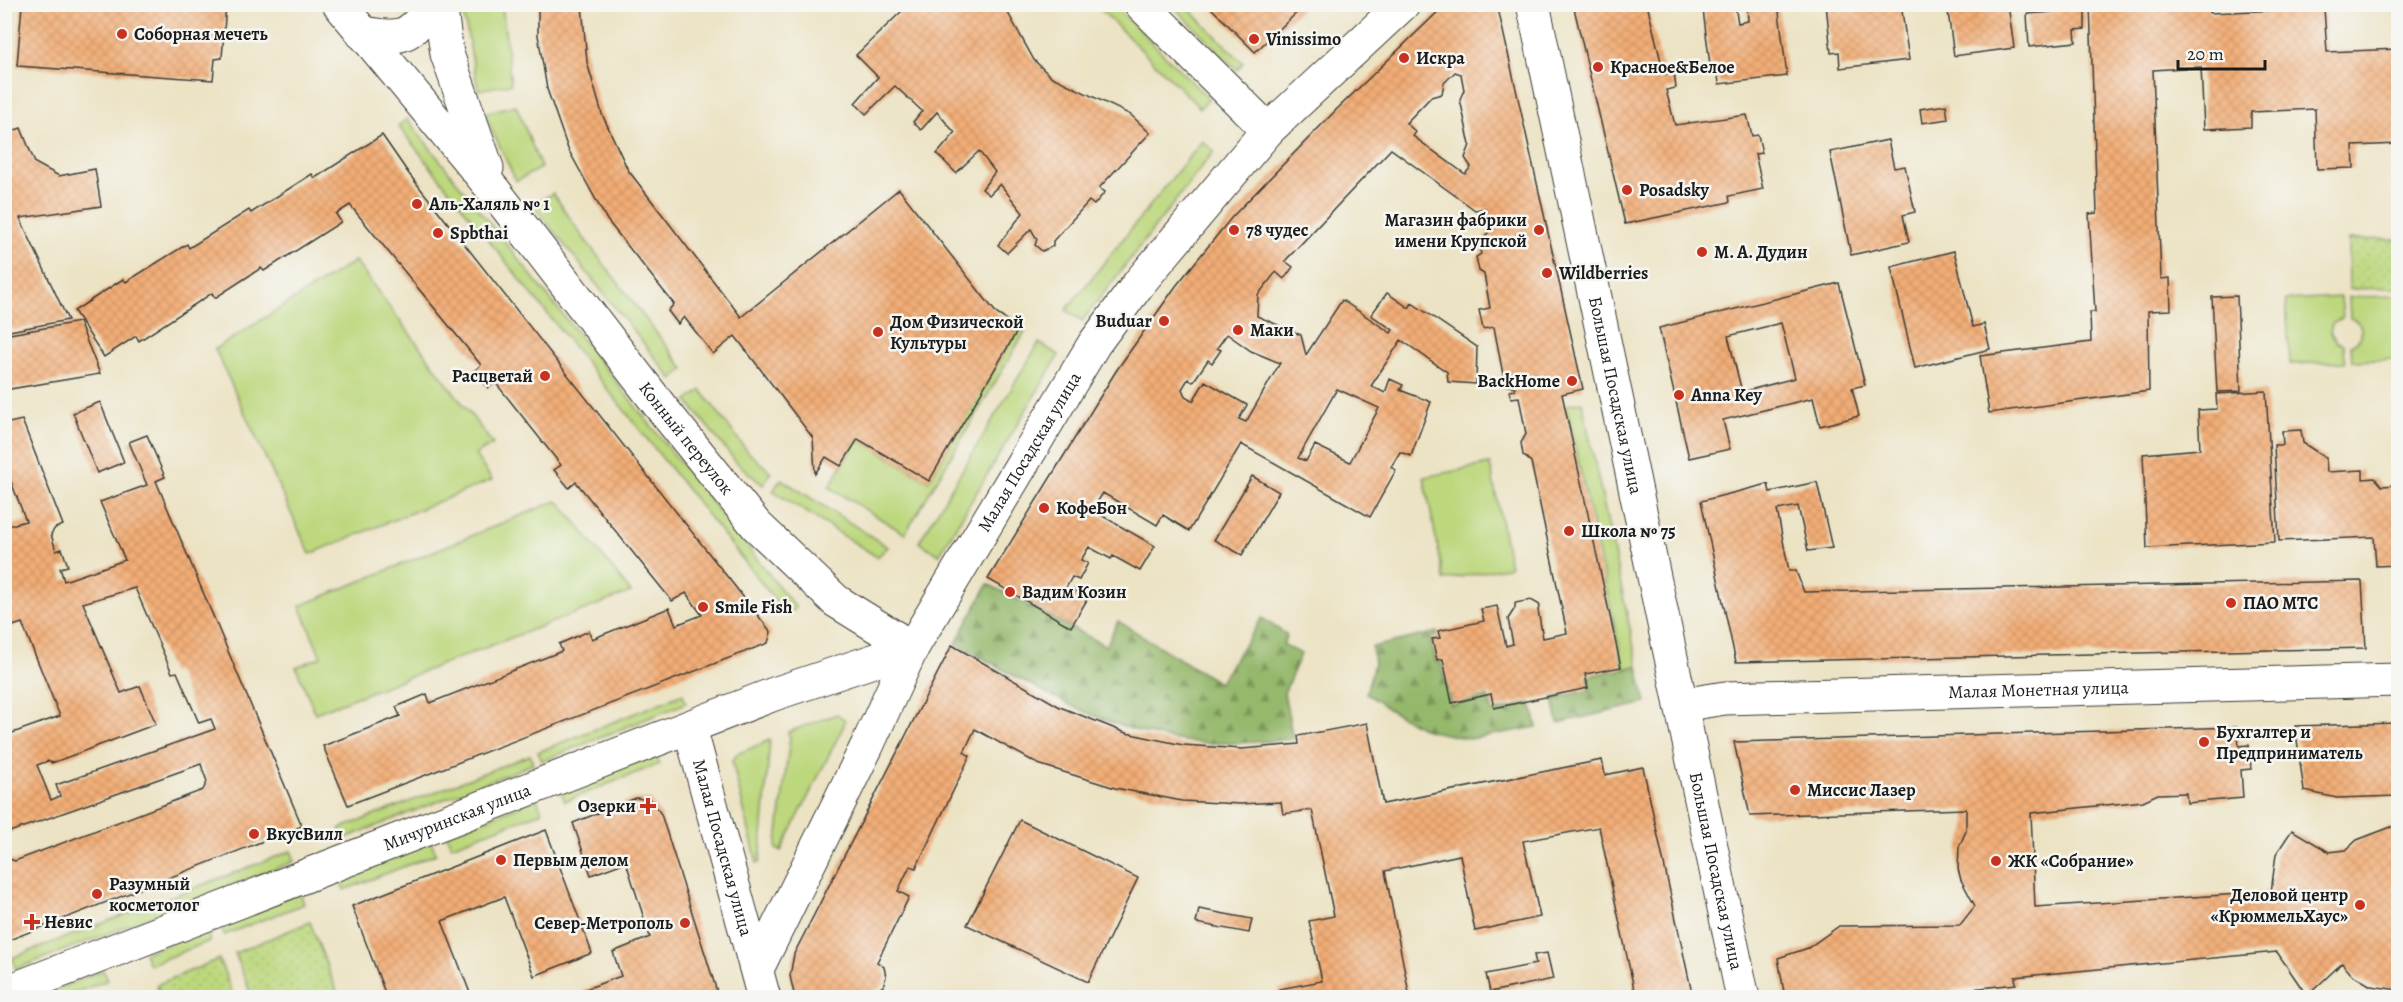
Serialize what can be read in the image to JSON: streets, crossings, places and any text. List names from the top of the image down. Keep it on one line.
{"streets":{"street":["Большая Посадская улица","Конный переулок","Малая Посадская улица","Малая Монетная улица","Мичуринская улица"]},"crossings":[["Большая Посадская улица","Малая Монетная улица"],["Конный переулок","Малая Посадская улица"],["Конный переулок","Мичуринская улица"],["Малая Посадская улица","Мичуринская улица"]],"places":{"other":["Соборная мечеть","Vinissimo","Искра","Красное&Белое","Posadsky","Аль-Халяль № 1","78 чудес","Магазин фабрики имени Крупской","Spbthai","М. А. Дудин","Wildberries","Buduar","Маки","Дом Физической Культуры","Расцветай","BackHome","Anna Key","КофеБон","Школа № 75","Вадим Козин","ПАО МТС","Smile Fish","Бухгалтер и Предприниматель","Миссис Лазер","ВкусВилл","Первым делом","ЖК «Собрание»","Разумный косметолог","Деловой центр «КрюммельХаус»","Север-Метрополь"],"health":["Озерки","Невис"]},"scale_bar":"20 m"}
